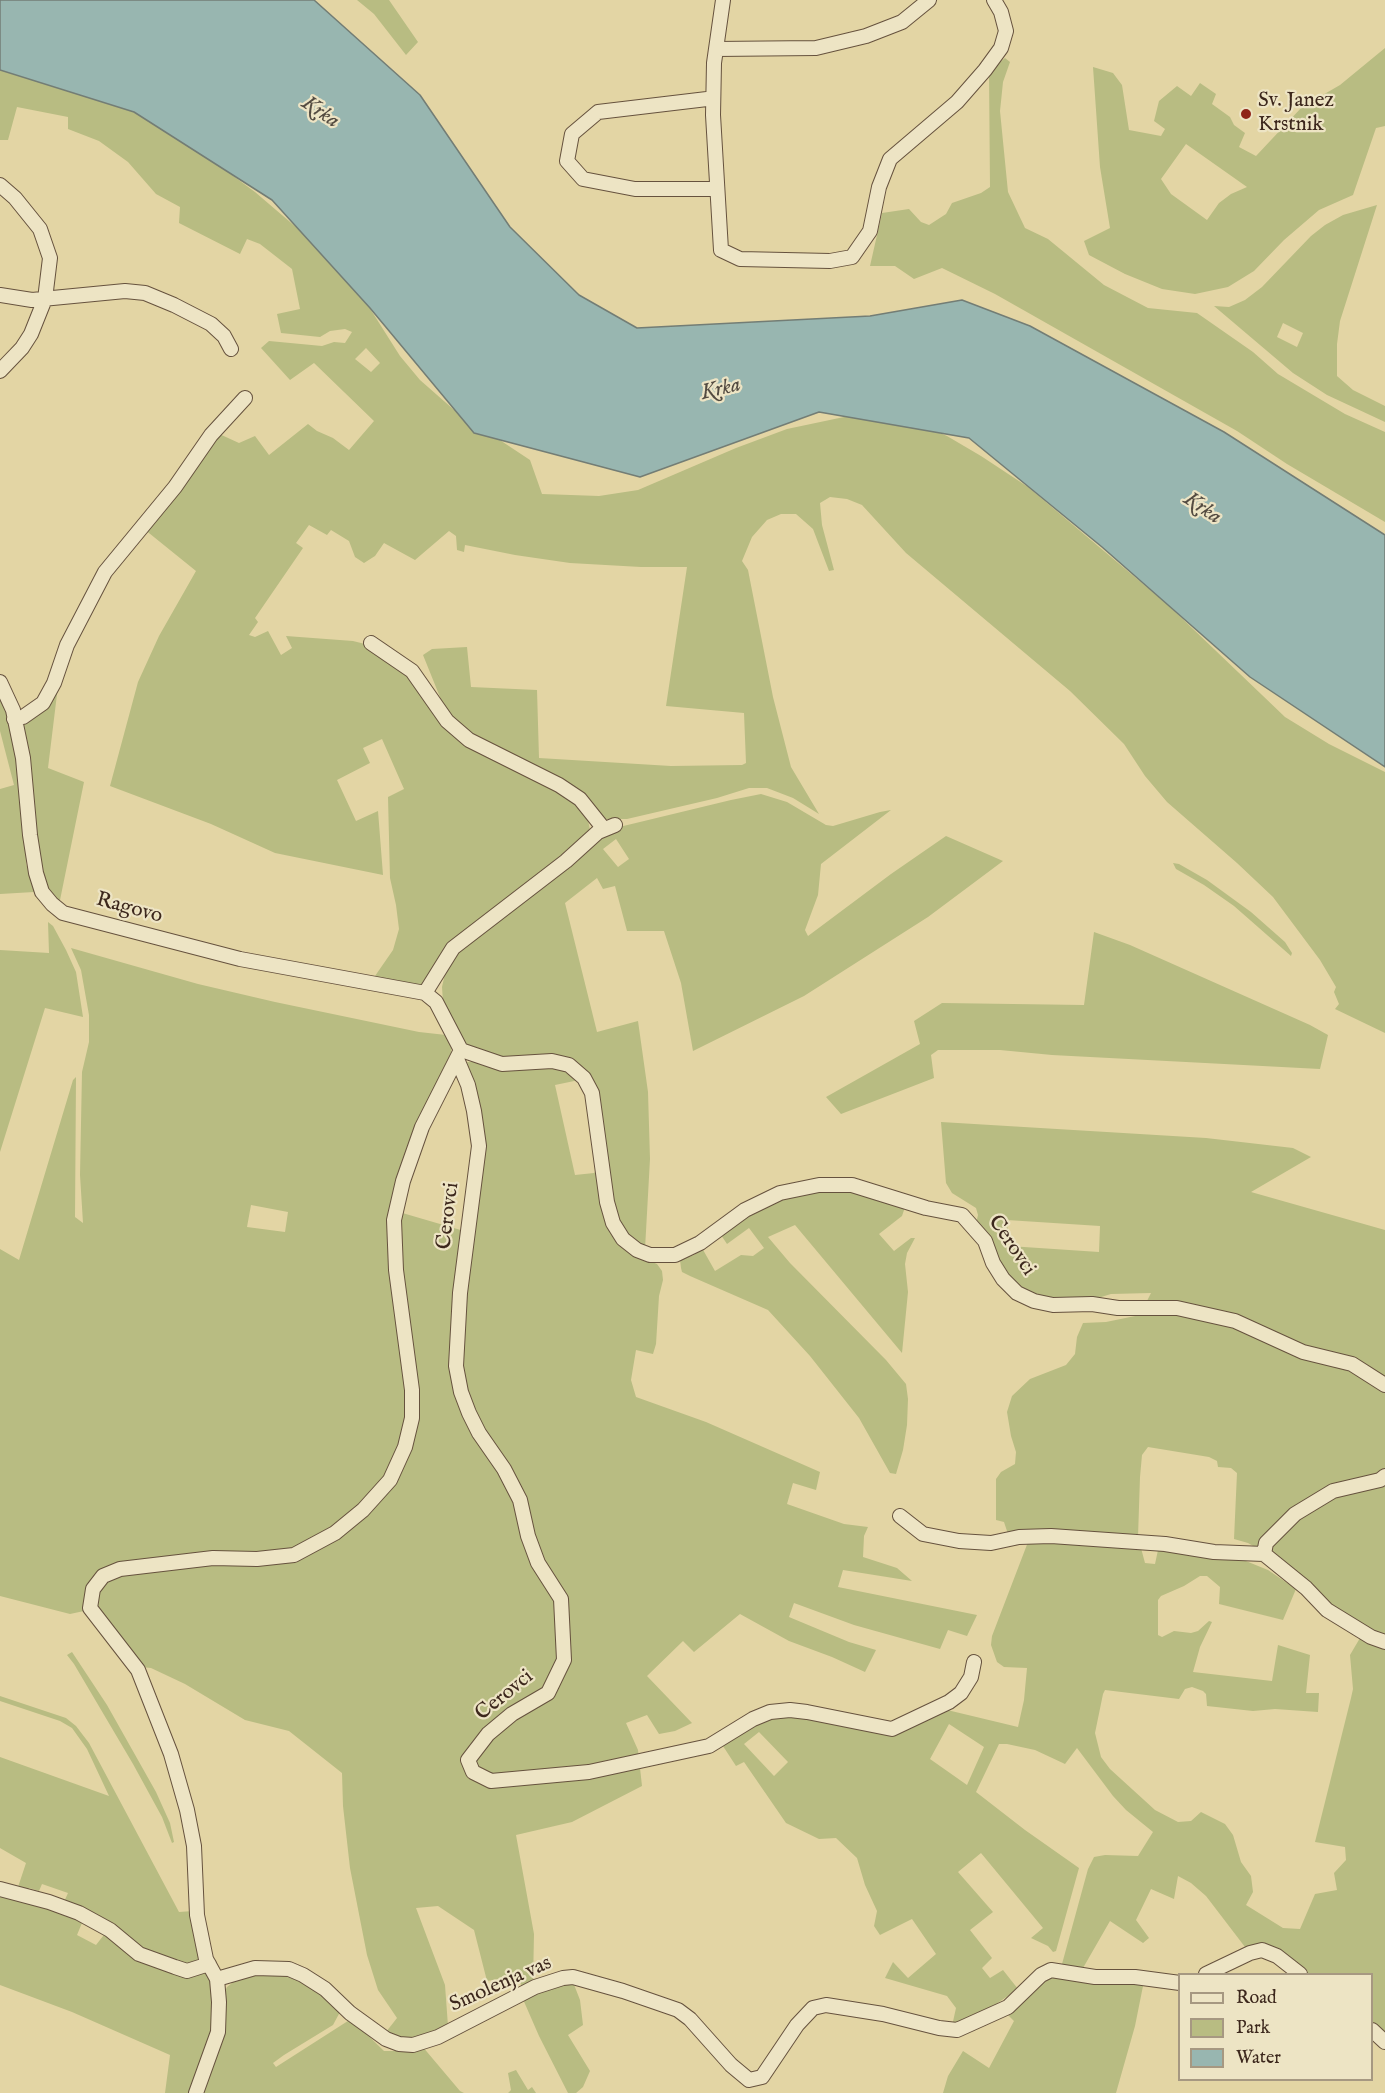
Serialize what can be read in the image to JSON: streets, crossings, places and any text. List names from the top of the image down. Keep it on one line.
{"streets":{"street":["Ragovo","Cerovci","Smolenja vas"]},"water":["Krka"],"places":["Sv. Janez Krstnik"],"legend":["Road","Park","Water"]}
